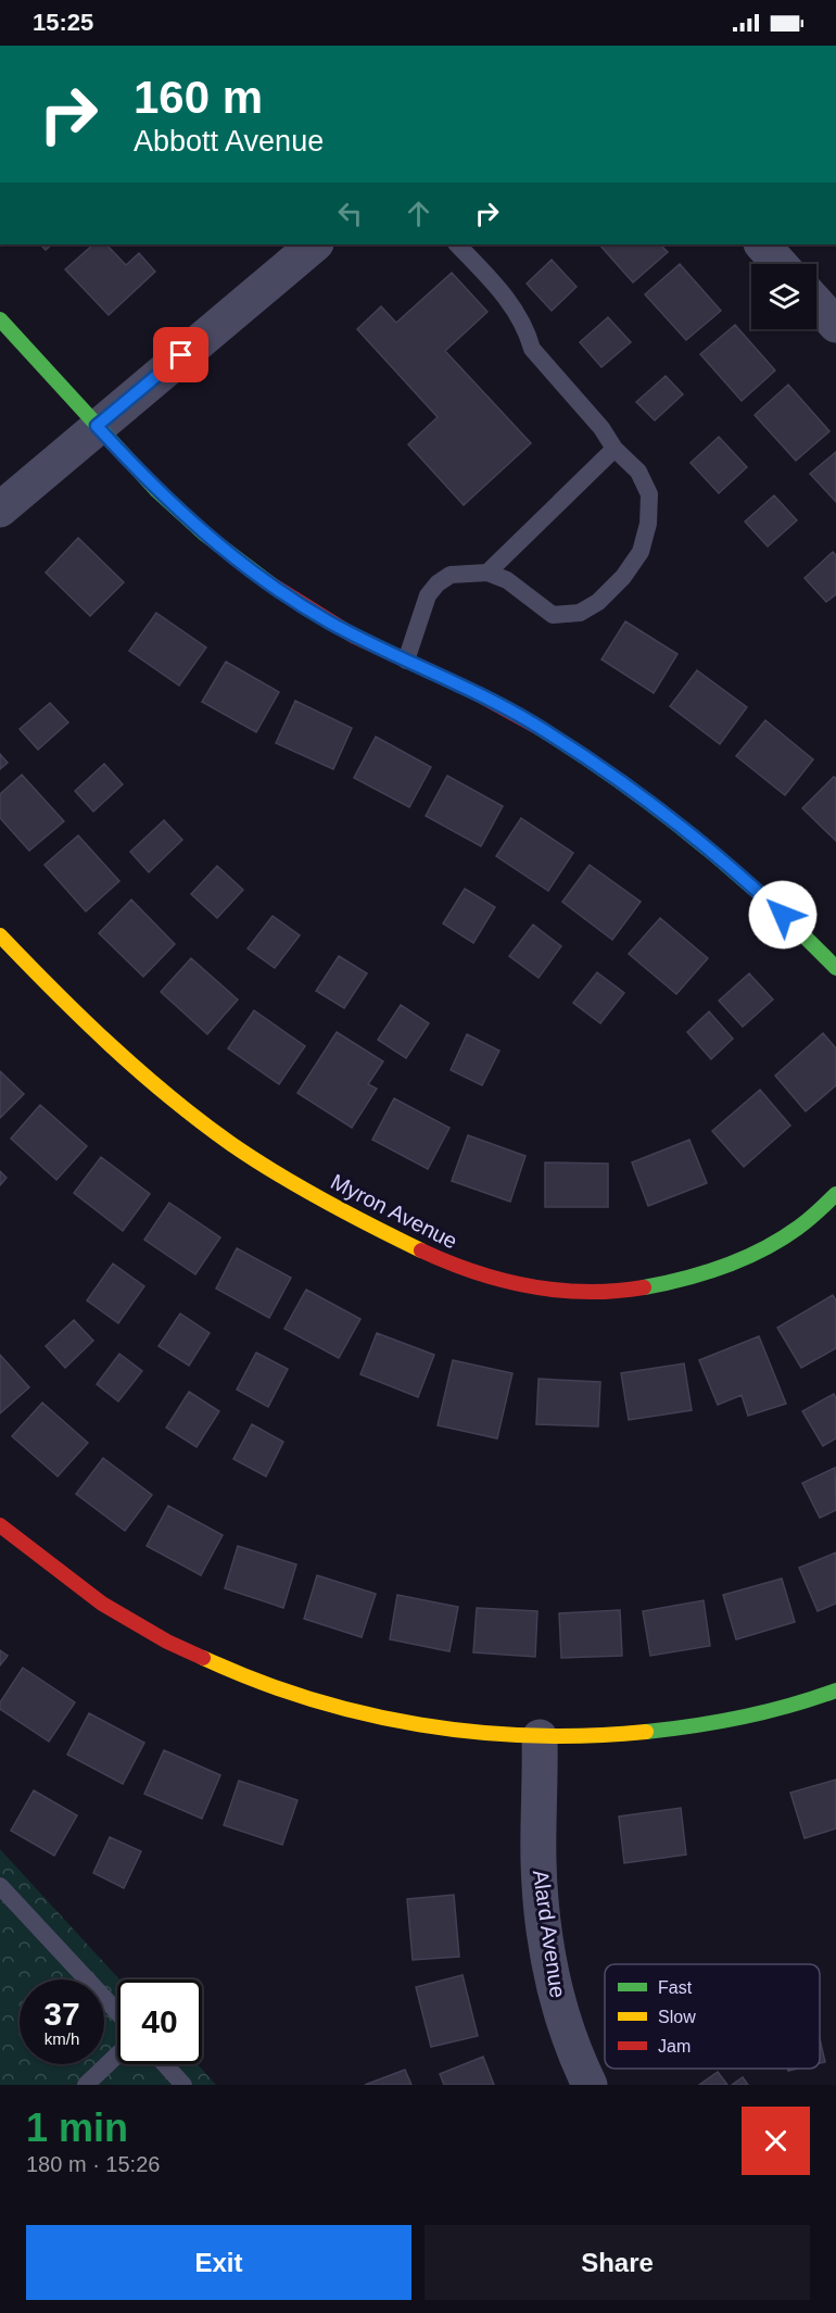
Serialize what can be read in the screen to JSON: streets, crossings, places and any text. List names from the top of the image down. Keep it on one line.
{"streets":{"street":["Myron Avenue","Alard Avenue"]},"legend":["Fast","Slow","Jam"],"page":{"status":"15:25","turn":["160 m","Abbott Avenue"],"speed":"37 km/h","limit":"40","heading":["1 min","180 m · 15:26"],"buttons":["Exit","Share"]}}
